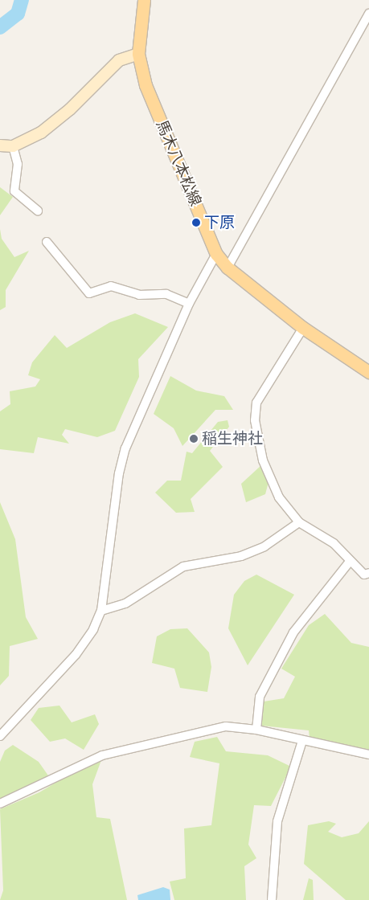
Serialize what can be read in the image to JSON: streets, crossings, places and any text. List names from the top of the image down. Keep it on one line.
{"streets":{"main road":["馬木八本松線"]},"places":["下原","稲生神社"]}
